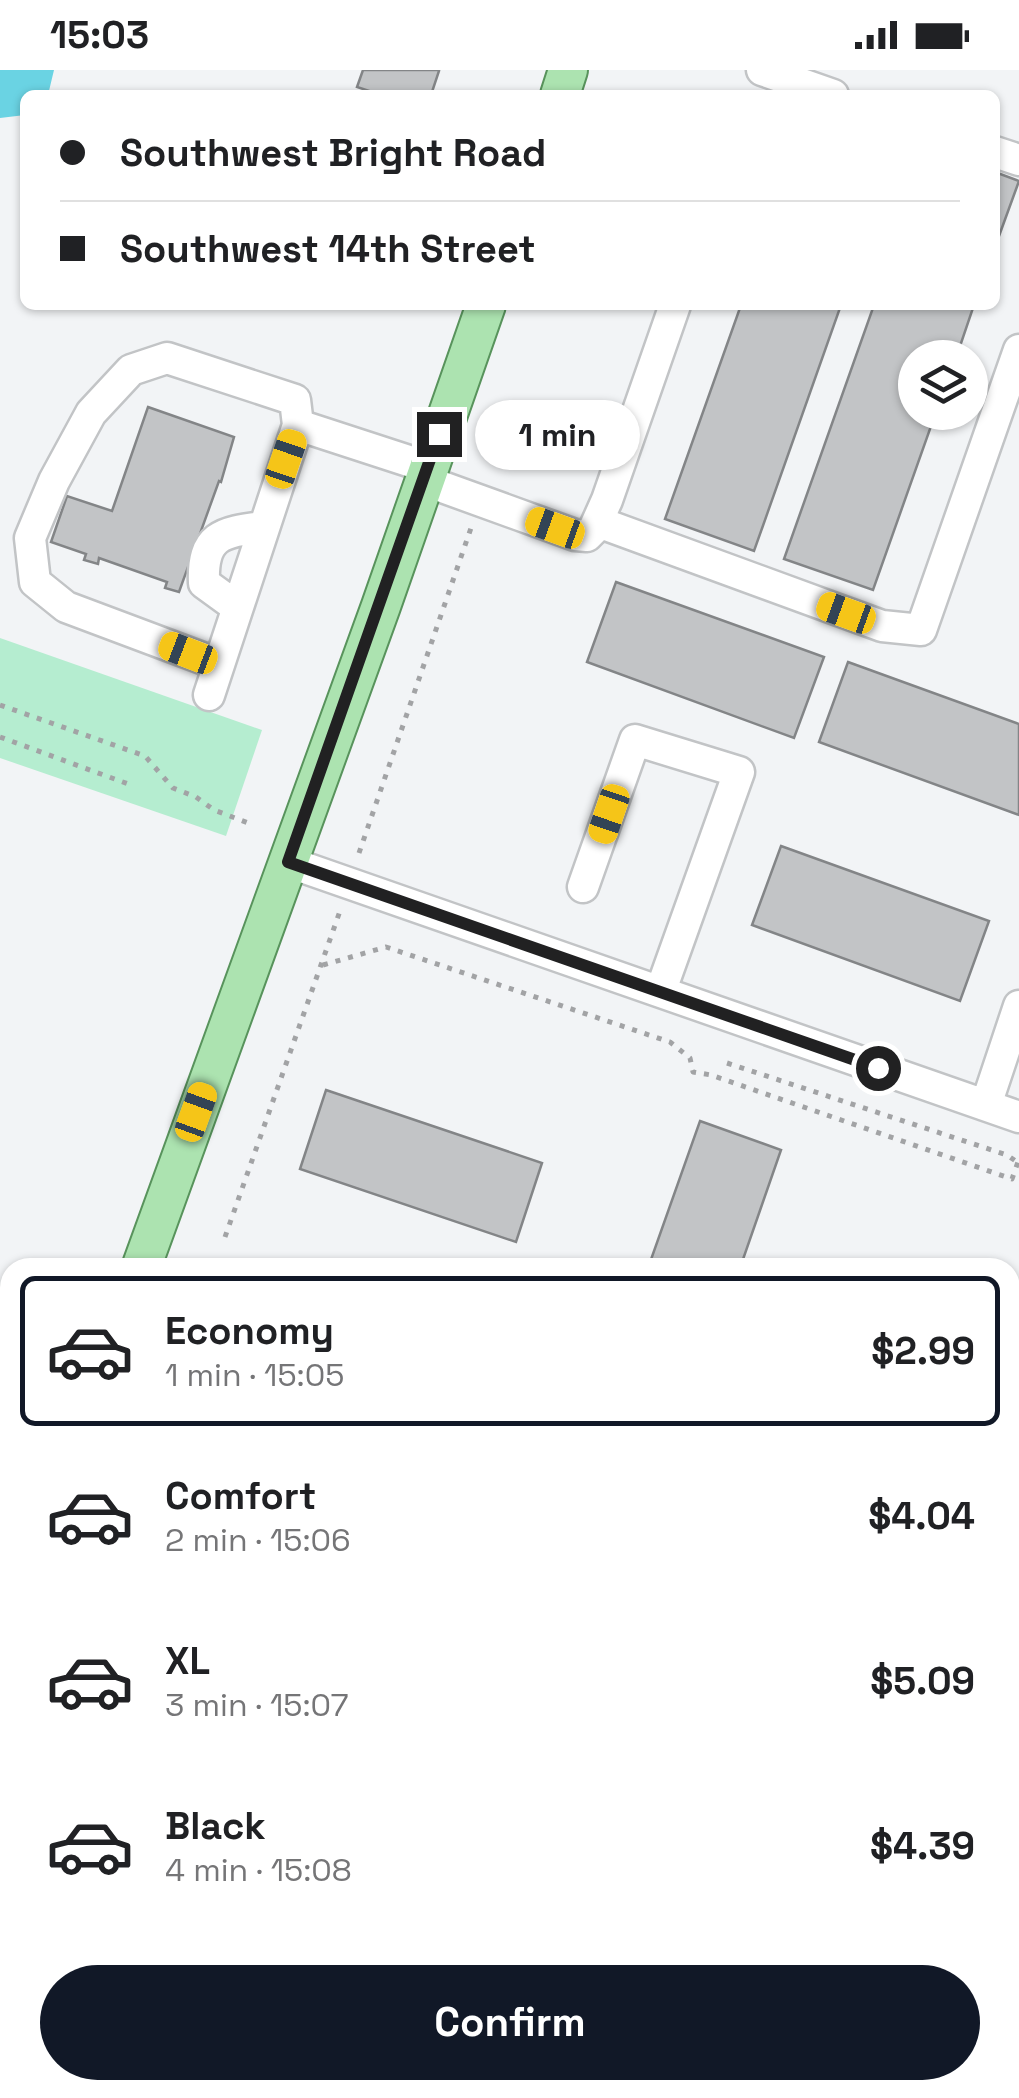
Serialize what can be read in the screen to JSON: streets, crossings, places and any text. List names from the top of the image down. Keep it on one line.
{"page":{"status":"15:03","banner":["Southwest Bright Road","Southwest 14th Street"],"bubble":"1 min","list":[{"name":"Economy","note":"1 min · 15:05","value":"$2.99"},{"name":"Comfort","note":"2 min · 15:06","value":"$4.04"},{"name":"XL","note":"3 min · 15:07","value":"$5.09"},{"name":"Black","note":"4 min · 15:08","value":"$4.39"}],"buttons":"Confirm"}}
